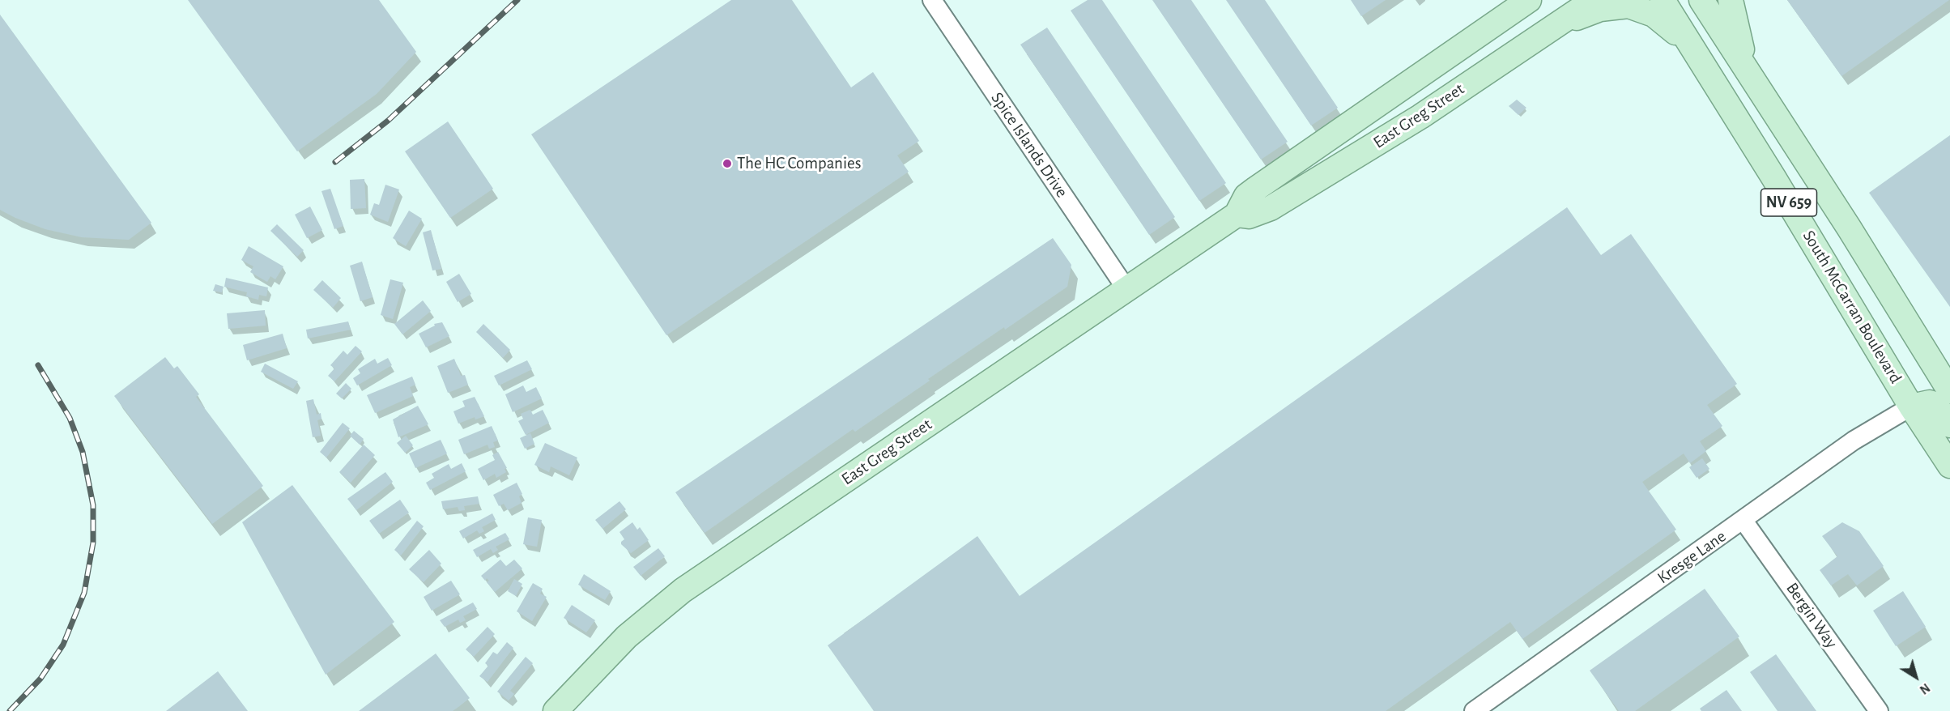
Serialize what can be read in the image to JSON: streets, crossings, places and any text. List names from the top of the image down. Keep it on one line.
{"streets":{"main road":["East Greg Street","NV 659","South McCarran Boulevard"],"street":["Spice Islands Drive","Kresge Lane","Bergin Way"]},"crossings":[["East Greg Street","Spice Islands Drive"],["South McCarran Boulevard","Kresge Lane"],["Kresge Lane","Bergin Way"]],"places":["The HC Companies"],"north":"bottom right"}
